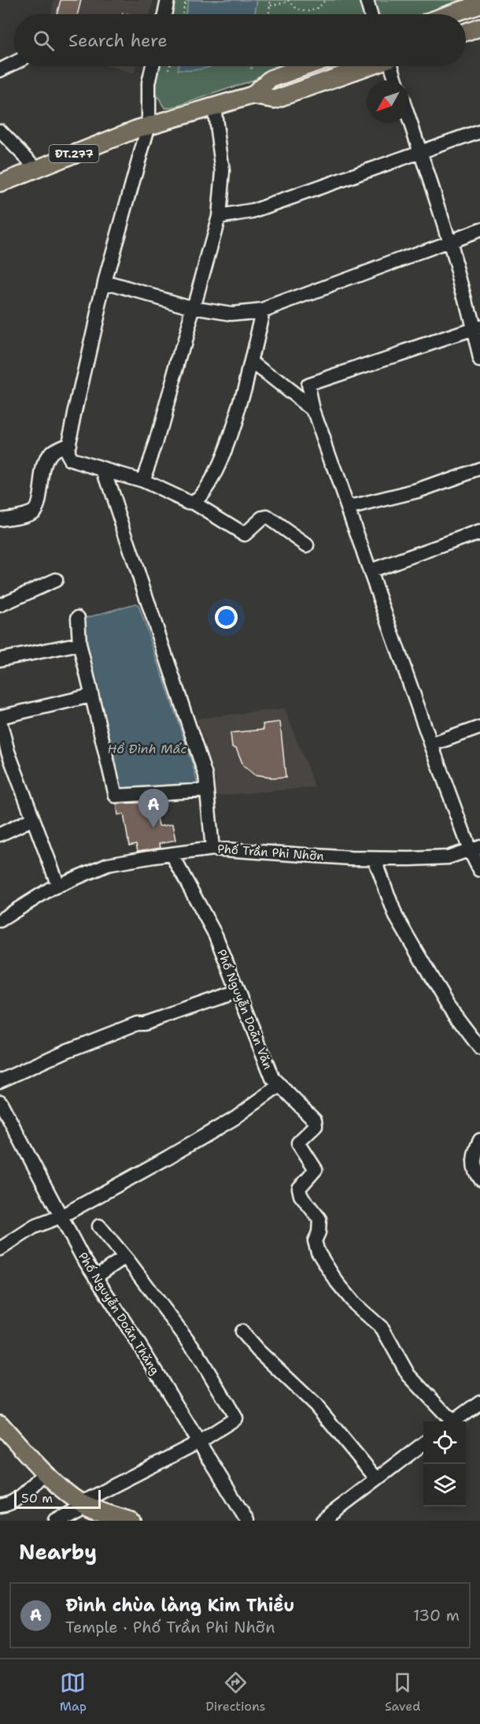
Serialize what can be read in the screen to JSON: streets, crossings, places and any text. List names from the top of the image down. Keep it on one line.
{"streets":{"main road":["ĐT.277"],"street":["Phố Trần Phi Nhỡn","Phố Nguyễn Doãn Văn","Phố Nguyễn Doãn Thăng"]},"crossings":[["Phố Trần Phi Nhỡn","Phố Nguyễn Doãn Văn"]],"water":["Hồ Đình Mấc"],"scale_bar":"50 m","north":"bottom left","page":{"search":"Search here","pins":"A","scale":"50 m","heading":"Nearby","list":[{"mark":"A","name":"Đình chùa làng Kim Thiều","note":"Temple · Phố Trần Phi Nhỡn","value":"130 m"}],"nav":["Map","Directions","Saved"]}}
